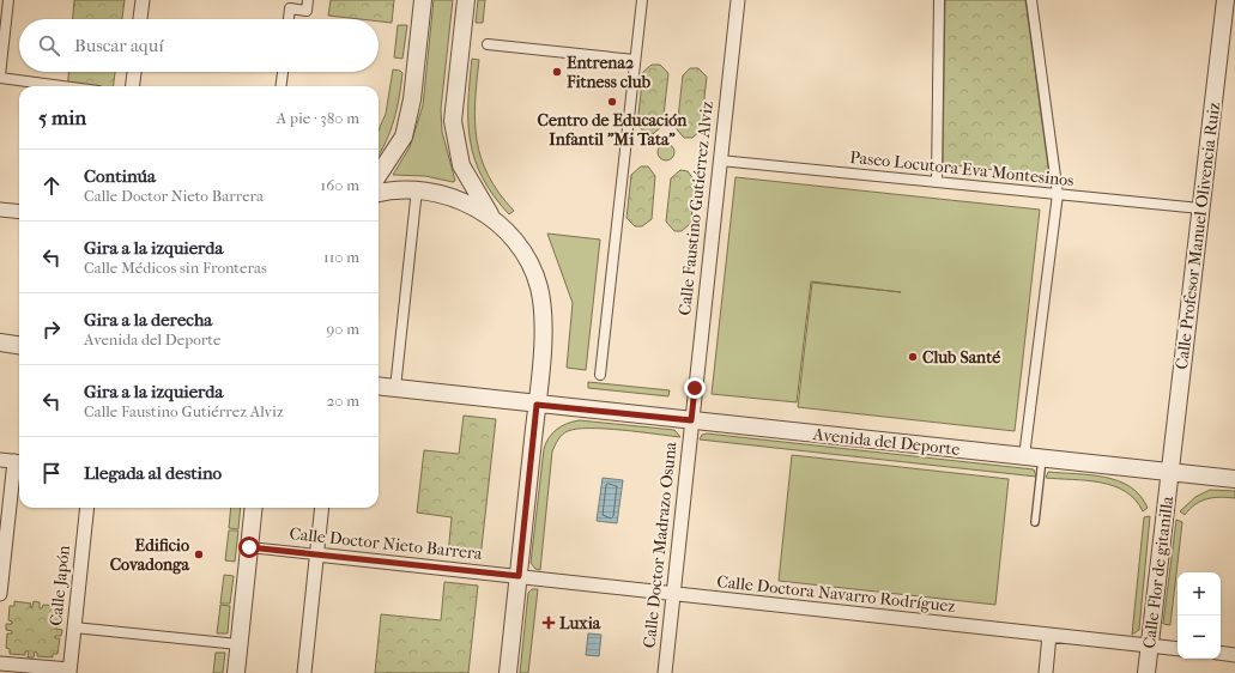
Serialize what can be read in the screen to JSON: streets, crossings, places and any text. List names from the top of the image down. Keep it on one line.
{"streets":{"street":["Paseo Locutora Eva Montesinos","Calle Faustino Gutiérrez Alviz","Calle Profesor Manuel Olivencia Ruiz","Avenida del Deporte","Calle Doctor Nieto Barrera","Calle Doctor Madrazo Osuna","Calle Flor de gitanilla","Calle Japón","Calle Doctora Navarro Rodríguez"]},"crossings":[["Paseo Locutora Eva Montesinos","Calle Faustino Gutiérrez Alviz"],["Paseo Locutora Eva Montesinos","Calle Profesor Manuel Olivencia Ruiz"],["Calle Faustino Gutiérrez Alviz","Avenida del Deporte"],["Calle Faustino Gutiérrez Alviz","Calle Doctor Madrazo Osuna"],["Calle Profesor Manuel Olivencia Ruiz","Avenida del Deporte"],["Calle Profesor Manuel Olivencia Ruiz","Calle Flor de gitanilla"],["Avenida del Deporte","Calle Doctor Madrazo Osuna"],["Avenida del Deporte","Calle Flor de gitanilla"],["Calle Doctor Nieto Barrera","Calle Doctora Navarro Rodríguez"],["Calle Doctor Madrazo Osuna","Calle Doctora Navarro Rodríguez"],["Calle Flor de gitanilla","Calle Doctora Navarro Rodríguez"]],"places":{"other":["Entrena2 Fitness club","Centro de Educación Infantil \"Mi Tata\"","Club Santé","Edificio Covadonga"],"health":["Luxia"]},"page":{"search":"Buscar aquí","heading":["5 min","A pie · 380 m"],"list":[["Continúa","Calle Doctor Nieto Barrera","160 m"],["Gira a la izquierda","Calle Médicos sin Fronteras","110 m"],["Gira a la derecha","Avenida del Deporte","90 m"],["Gira a la izquierda","Calle Faustino Gutiérrez Alviz","20 m"],"Llegada al destino"],"map_buttons":["+","−"]}}
